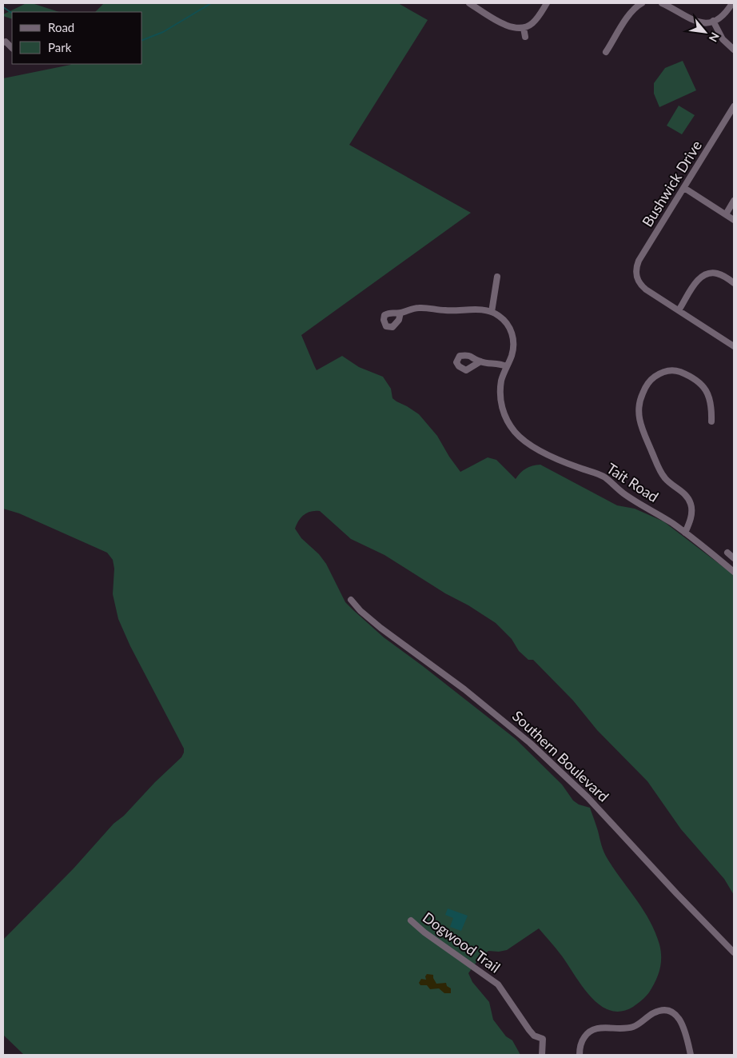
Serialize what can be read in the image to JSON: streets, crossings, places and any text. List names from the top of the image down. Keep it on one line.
{"streets":{"street":["Bushwick Drive","Tait Road","Southern Boulevard","Dogwood Trail"]},"legend":["Road","Park"],"north":"bottom right"}
